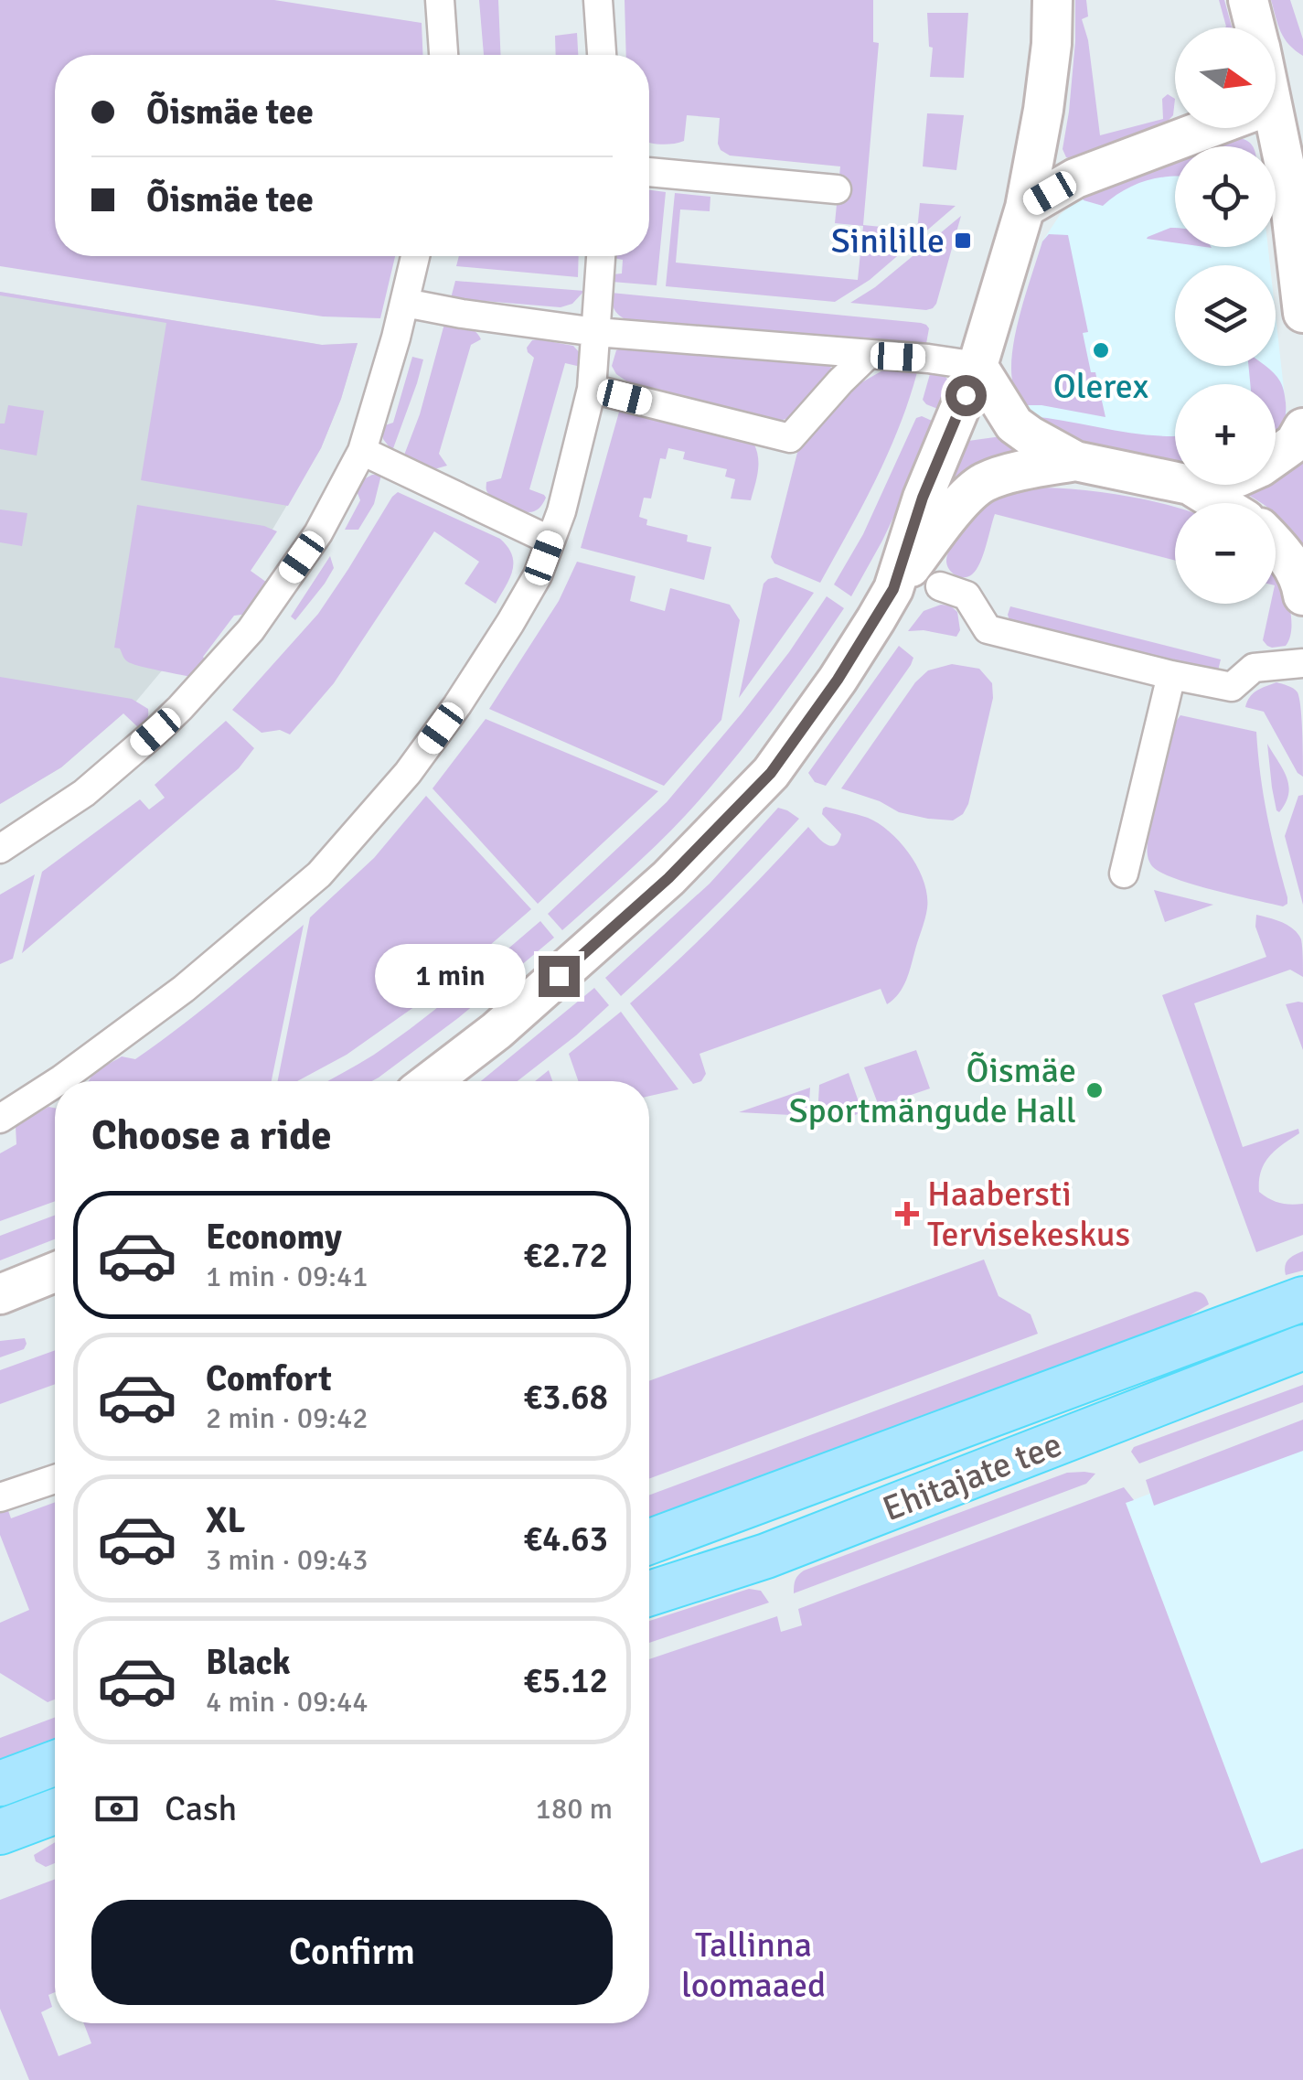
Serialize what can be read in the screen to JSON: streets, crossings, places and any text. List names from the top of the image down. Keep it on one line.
{"streets":{"main road":["Ehitajate tee"]},"parks":["Tallinna loomaaed"],"places":{"transit":["Sinilille"],"other":["Olerex","Õismäe Sportmängude Hall"],"health":["Haabersti Tervisekeskus"]},"north":"right","page":{"map_buttons":["+","−"],"banner":["Õismäe tee","Õismäe tee"],"bubble":"1 min","heading":"Choose a ride","list":[{"name":"Economy","note":"1 min · 09:41","value":"€2.72"},{"name":"Comfort","note":"2 min · 09:42","value":"€3.68"},{"name":"XL","note":"3 min · 09:43","value":"€4.63"},{"name":"Black","note":"4 min · 09:44","value":"€5.12"}],"pay":["Cash","180 m"],"buttons":"Confirm"}}
